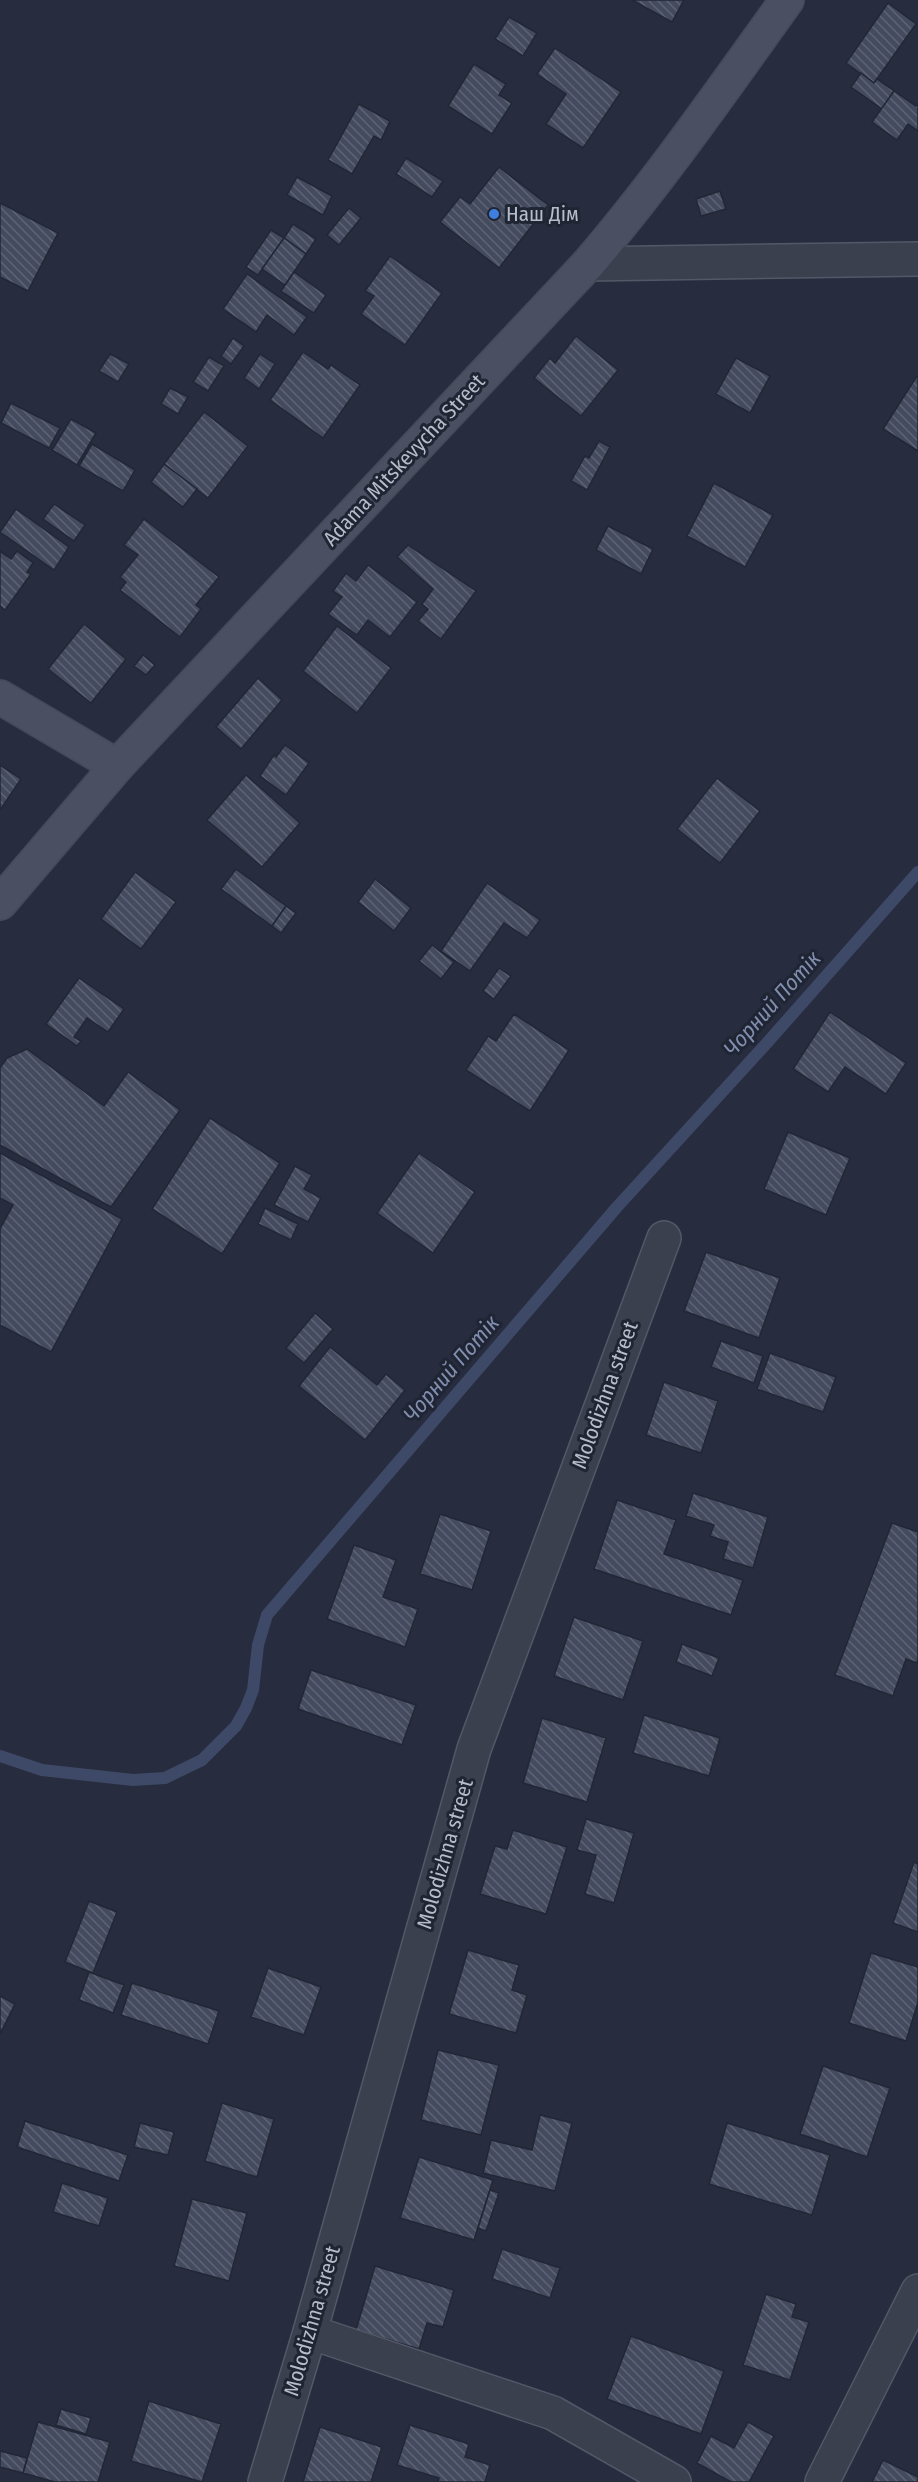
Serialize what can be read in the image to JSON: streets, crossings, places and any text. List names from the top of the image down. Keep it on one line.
{"streets":{"street":["Adama Mitskevycha Street","Molodizhna street"]},"water":["Чорний Потік"],"places":["Наш Дім"]}
